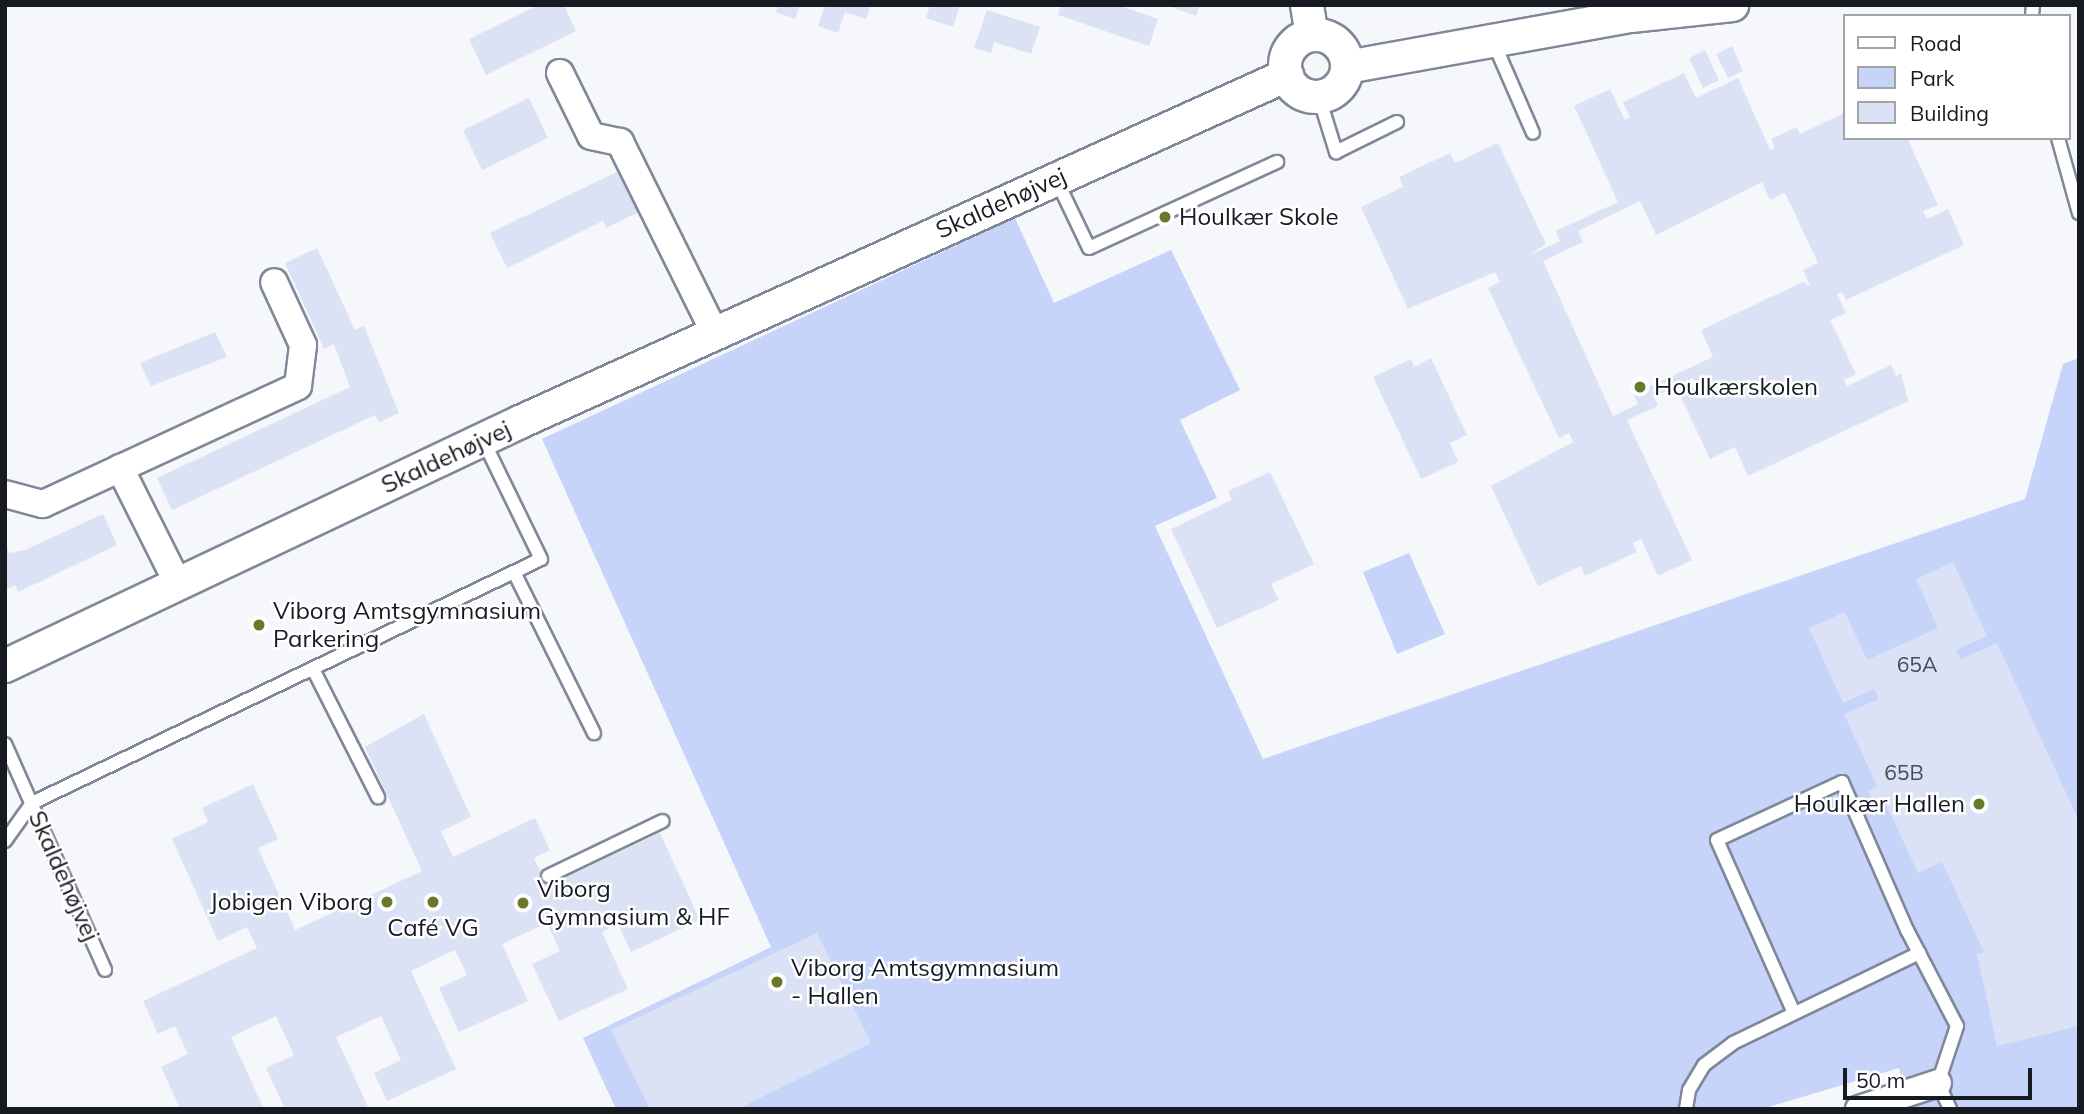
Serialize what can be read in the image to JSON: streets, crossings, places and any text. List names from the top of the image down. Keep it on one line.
{"streets":{"street":["Skaldehøjvej"]},"places":["Houlkær Skole","Houlkærskolen","Viborg Amtsgymnasium Parkering","Houlkær Hallen","Jobigen Viborg","Café VG","Viborg Gymnasium & HF","Viborg Amtsgymnasium - Hallen"],"house_numbers":["65A","65B"],"legend":["Road","Park","Building"],"scale_bar":"50 m"}
